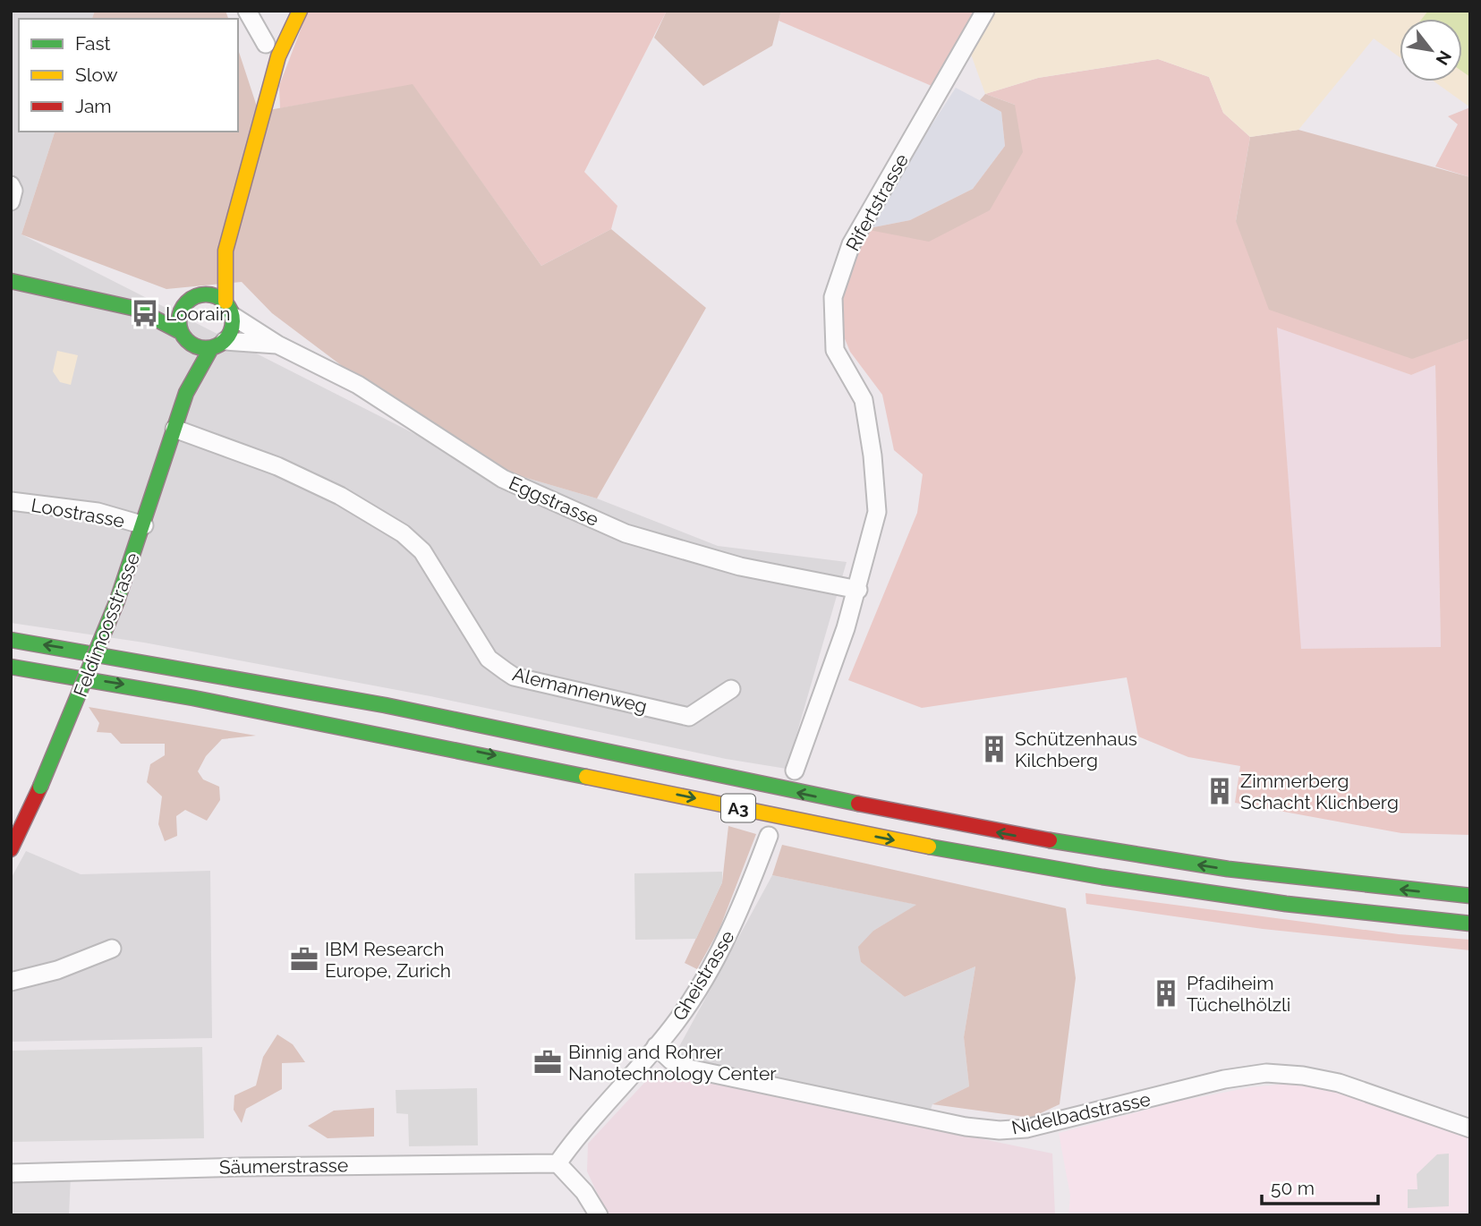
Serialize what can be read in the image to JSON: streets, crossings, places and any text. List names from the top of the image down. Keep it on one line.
{"streets":{"main road":["Feldimoosstrasse","A3"],"street":["Rifertstrasse","Eggstrasse","Loostrasse","Alemannenweg","Gheistrasse","Nidelbadstrasse","Säumerstrasse"]},"crossings":[["Rifertstrasse","Eggstrasse"],["Eggstrasse","Feldimoosstrasse"],["Loostrasse","Feldimoosstrasse"],["Feldimoosstrasse","Alemannenweg"],["Gheistrasse","Nidelbadstrasse"],["Gheistrasse","Säumerstrasse"]],"places":{"bus stop":["Loorain"],"building":["Schützenhaus Kilchberg","Zimmerberg Schacht Klichberg","Pfadiheim Tüchelhölzli"],"office":["IBM Research Europe, Zurich","Binnig and Rohrer Nanotechnology Center"]},"legend":["Fast","Slow","Jam"],"scale_bar":"50 m","north":"bottom right"}
